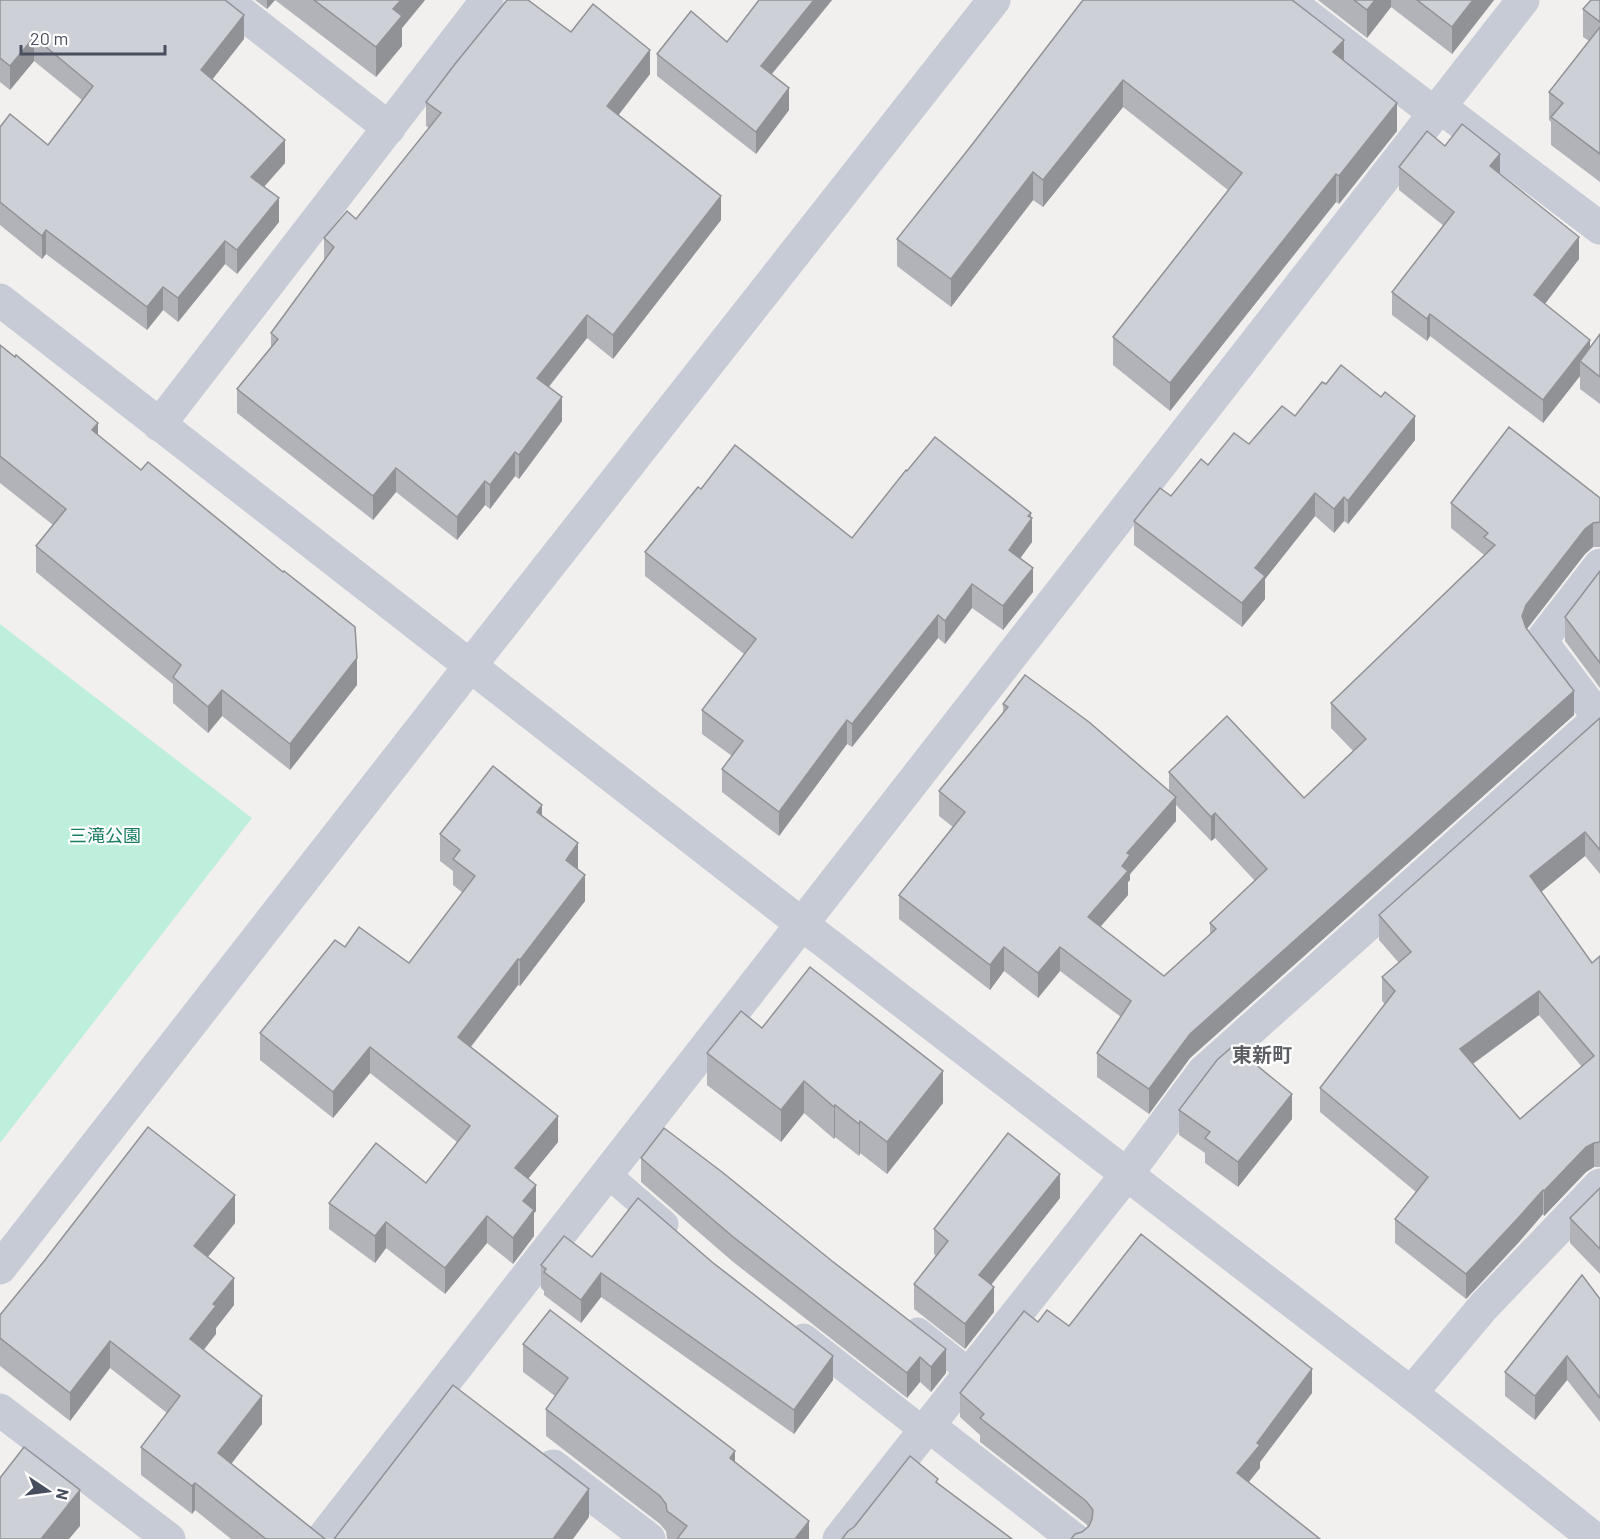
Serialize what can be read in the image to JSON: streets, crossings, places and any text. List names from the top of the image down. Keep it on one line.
{"districts":["東新町"],"parks":["三滝公園"],"scale_bar":"20 m","north":"right"}
